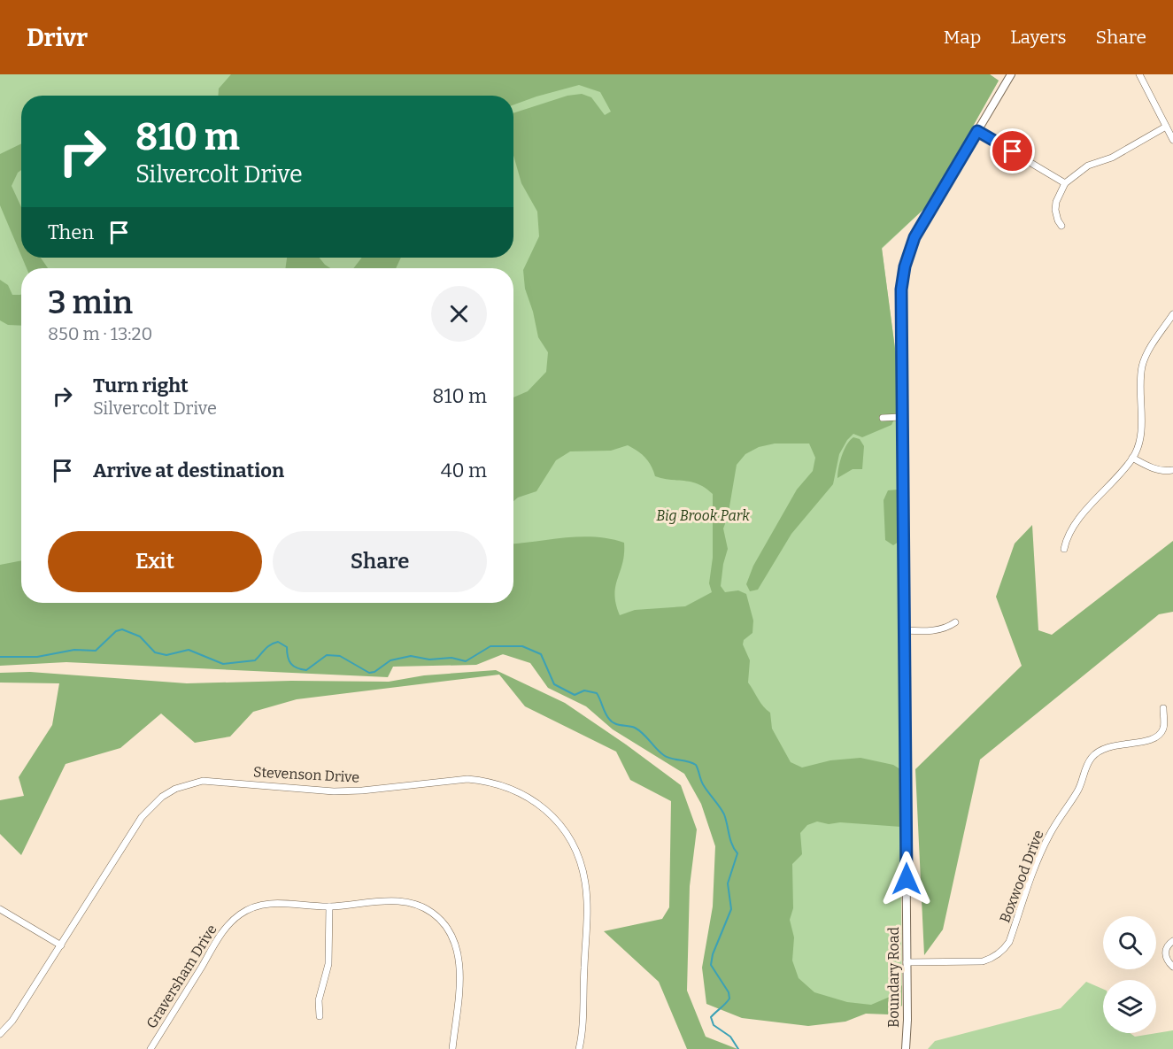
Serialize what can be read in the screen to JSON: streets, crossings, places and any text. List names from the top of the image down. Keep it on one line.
{"streets":{"street":["Stevenson Drive","Boxwood Drive","Graversham Drive","Boundary Road"]},"crossings":[["Boxwood Drive","Boundary Road"]],"parks":["Big Brook Park"],"page":{"header":"Drivr","nav":["Map","Layers","Share"],"turn":["810 m","Silvercolt Drive"],"then":"Then","heading":["3 min","850 m · 13:20"],"list":[{"name":"Turn right","note":"Silvercolt Drive","value":"810 m"},{"name":"Arrive at destination","value":"40 m"}],"buttons":["Exit","Share"]}}
